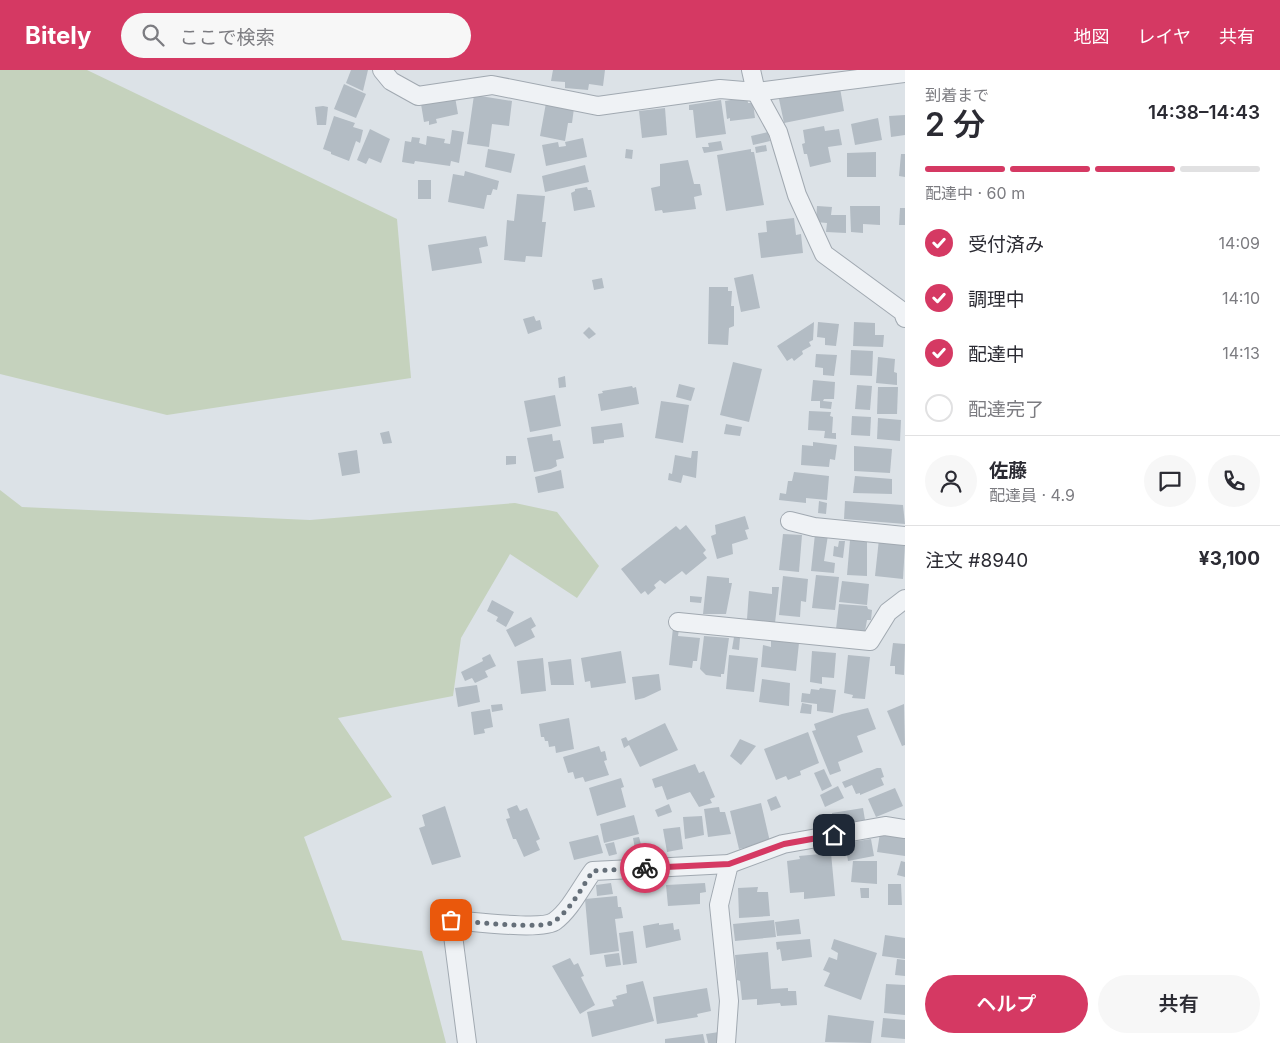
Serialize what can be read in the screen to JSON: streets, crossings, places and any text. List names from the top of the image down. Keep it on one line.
{"page":{"header":"Bitely","search":"ここで検索","nav":["地図","レイヤ","共有"],"heading":["2 分","到着まで","14:38–14:43"],"panel":["佐藤","配達員 · 4.9","注文 #8940","¥3,100"],"bar":"配達中 · 60 m","list":[["受付済み","14:09"],["調理中","14:10"],["配達中","14:13"],"配達完了"],"buttons":["ヘルプ","共有"]}}
